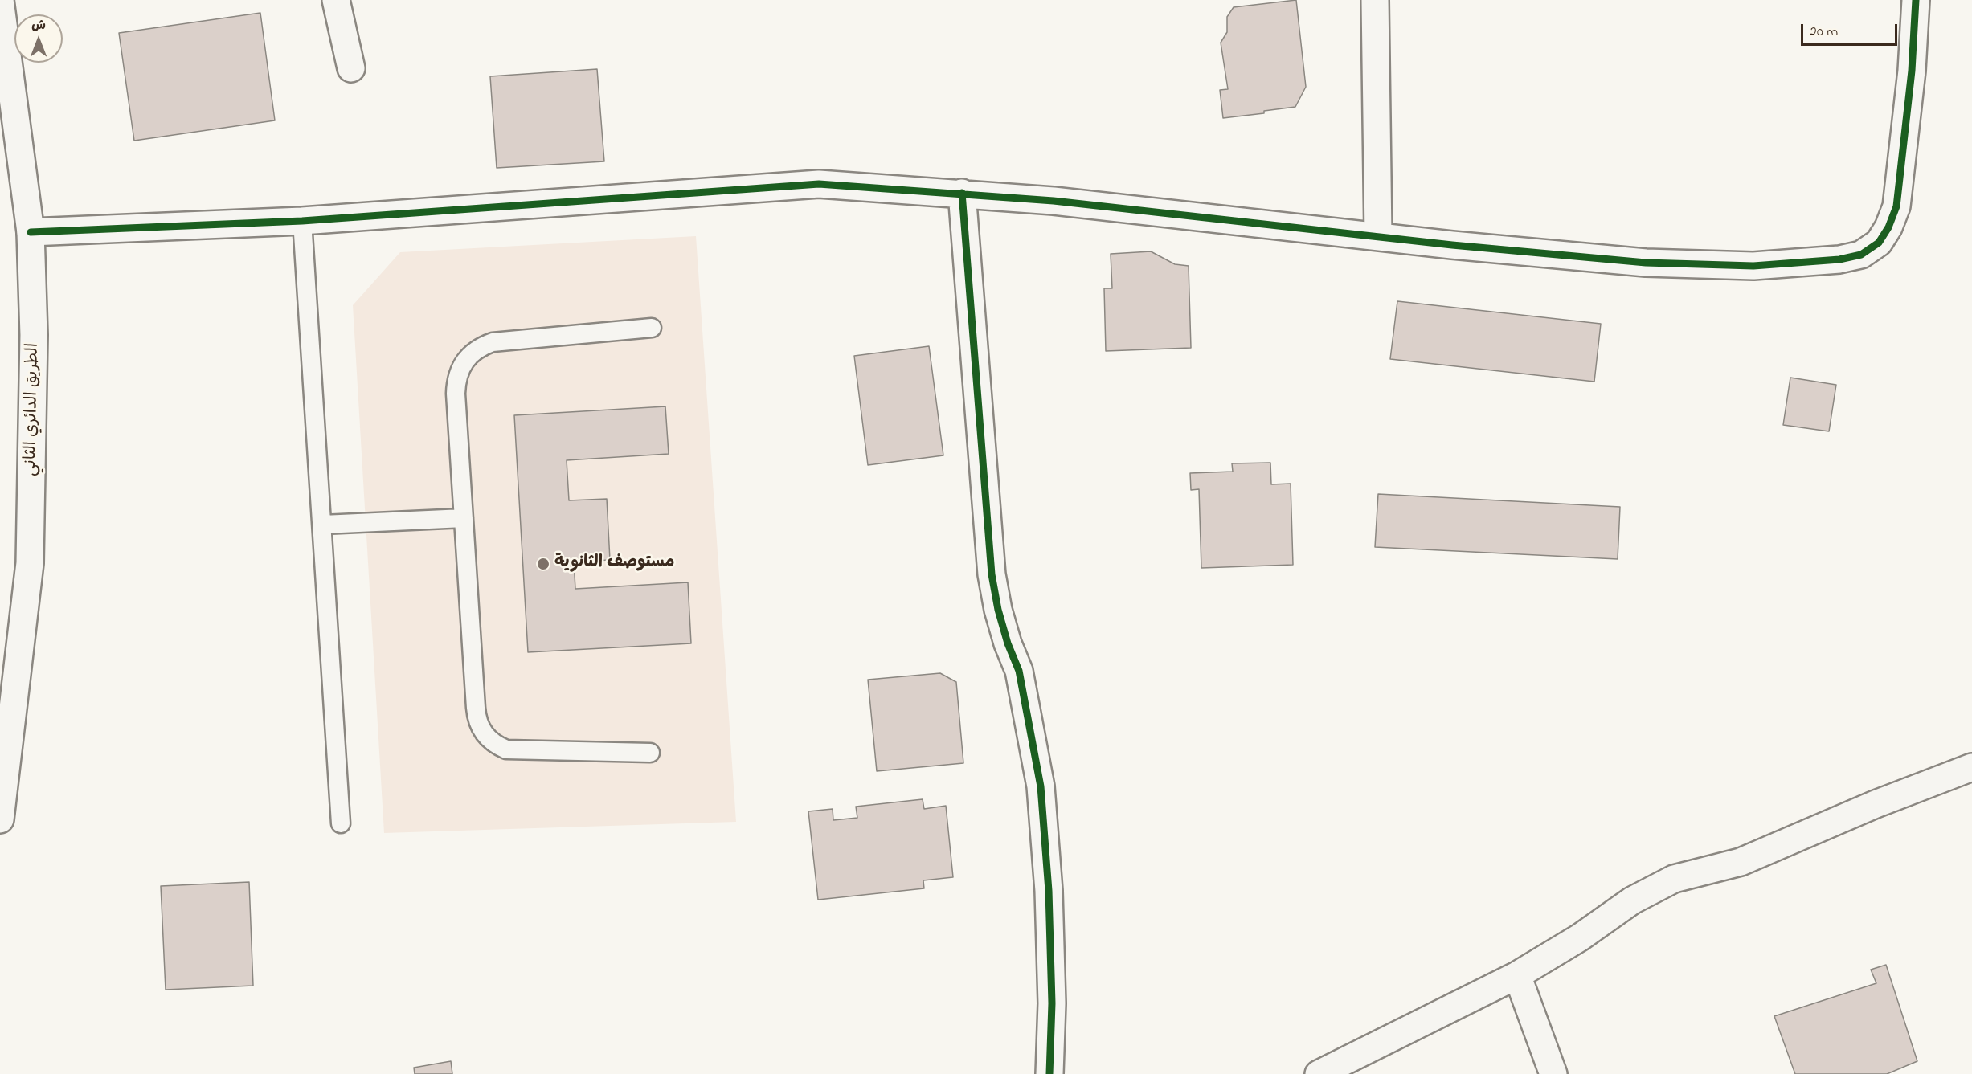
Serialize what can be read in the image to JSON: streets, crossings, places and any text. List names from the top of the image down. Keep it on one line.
{"streets":{"main road":["الطريق الدائري الثاني"]},"places":["مستوصف الثانوية"],"scale_bar":"20 m","north":"top"}
